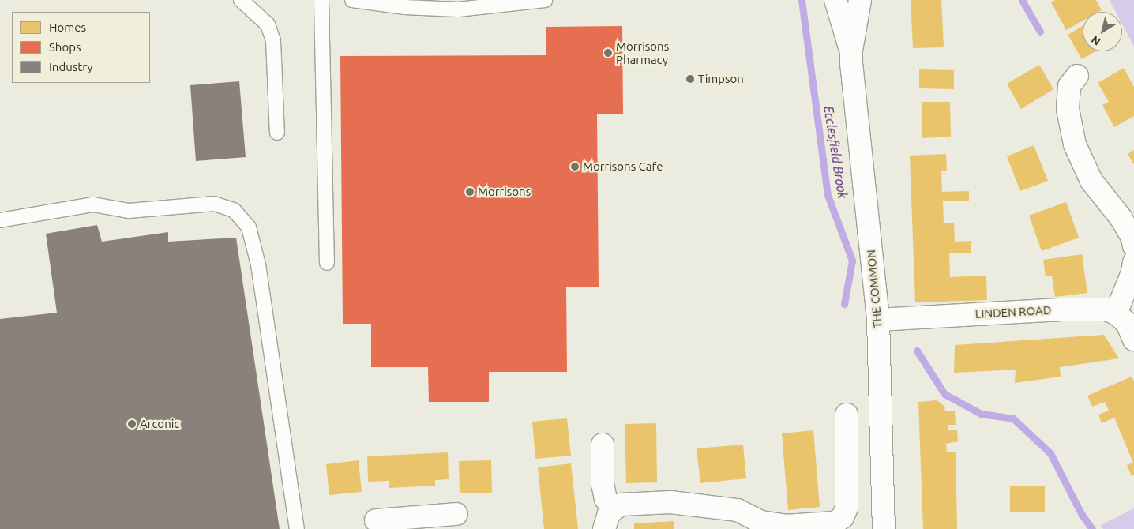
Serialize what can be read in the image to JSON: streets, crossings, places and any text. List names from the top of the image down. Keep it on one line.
{"streets":{"street":["THE COMMON","LINDEN ROAD"]},"crossings":[["THE COMMON","LINDEN ROAD"]],"water":["Ecclesfield Brook"],"places":["Morrisons Pharmacy","Timpson","Morrisons Cafe","Morrisons","Arconic"],"legend":["Homes","Shops","Industry"],"north":"bottom left"}
